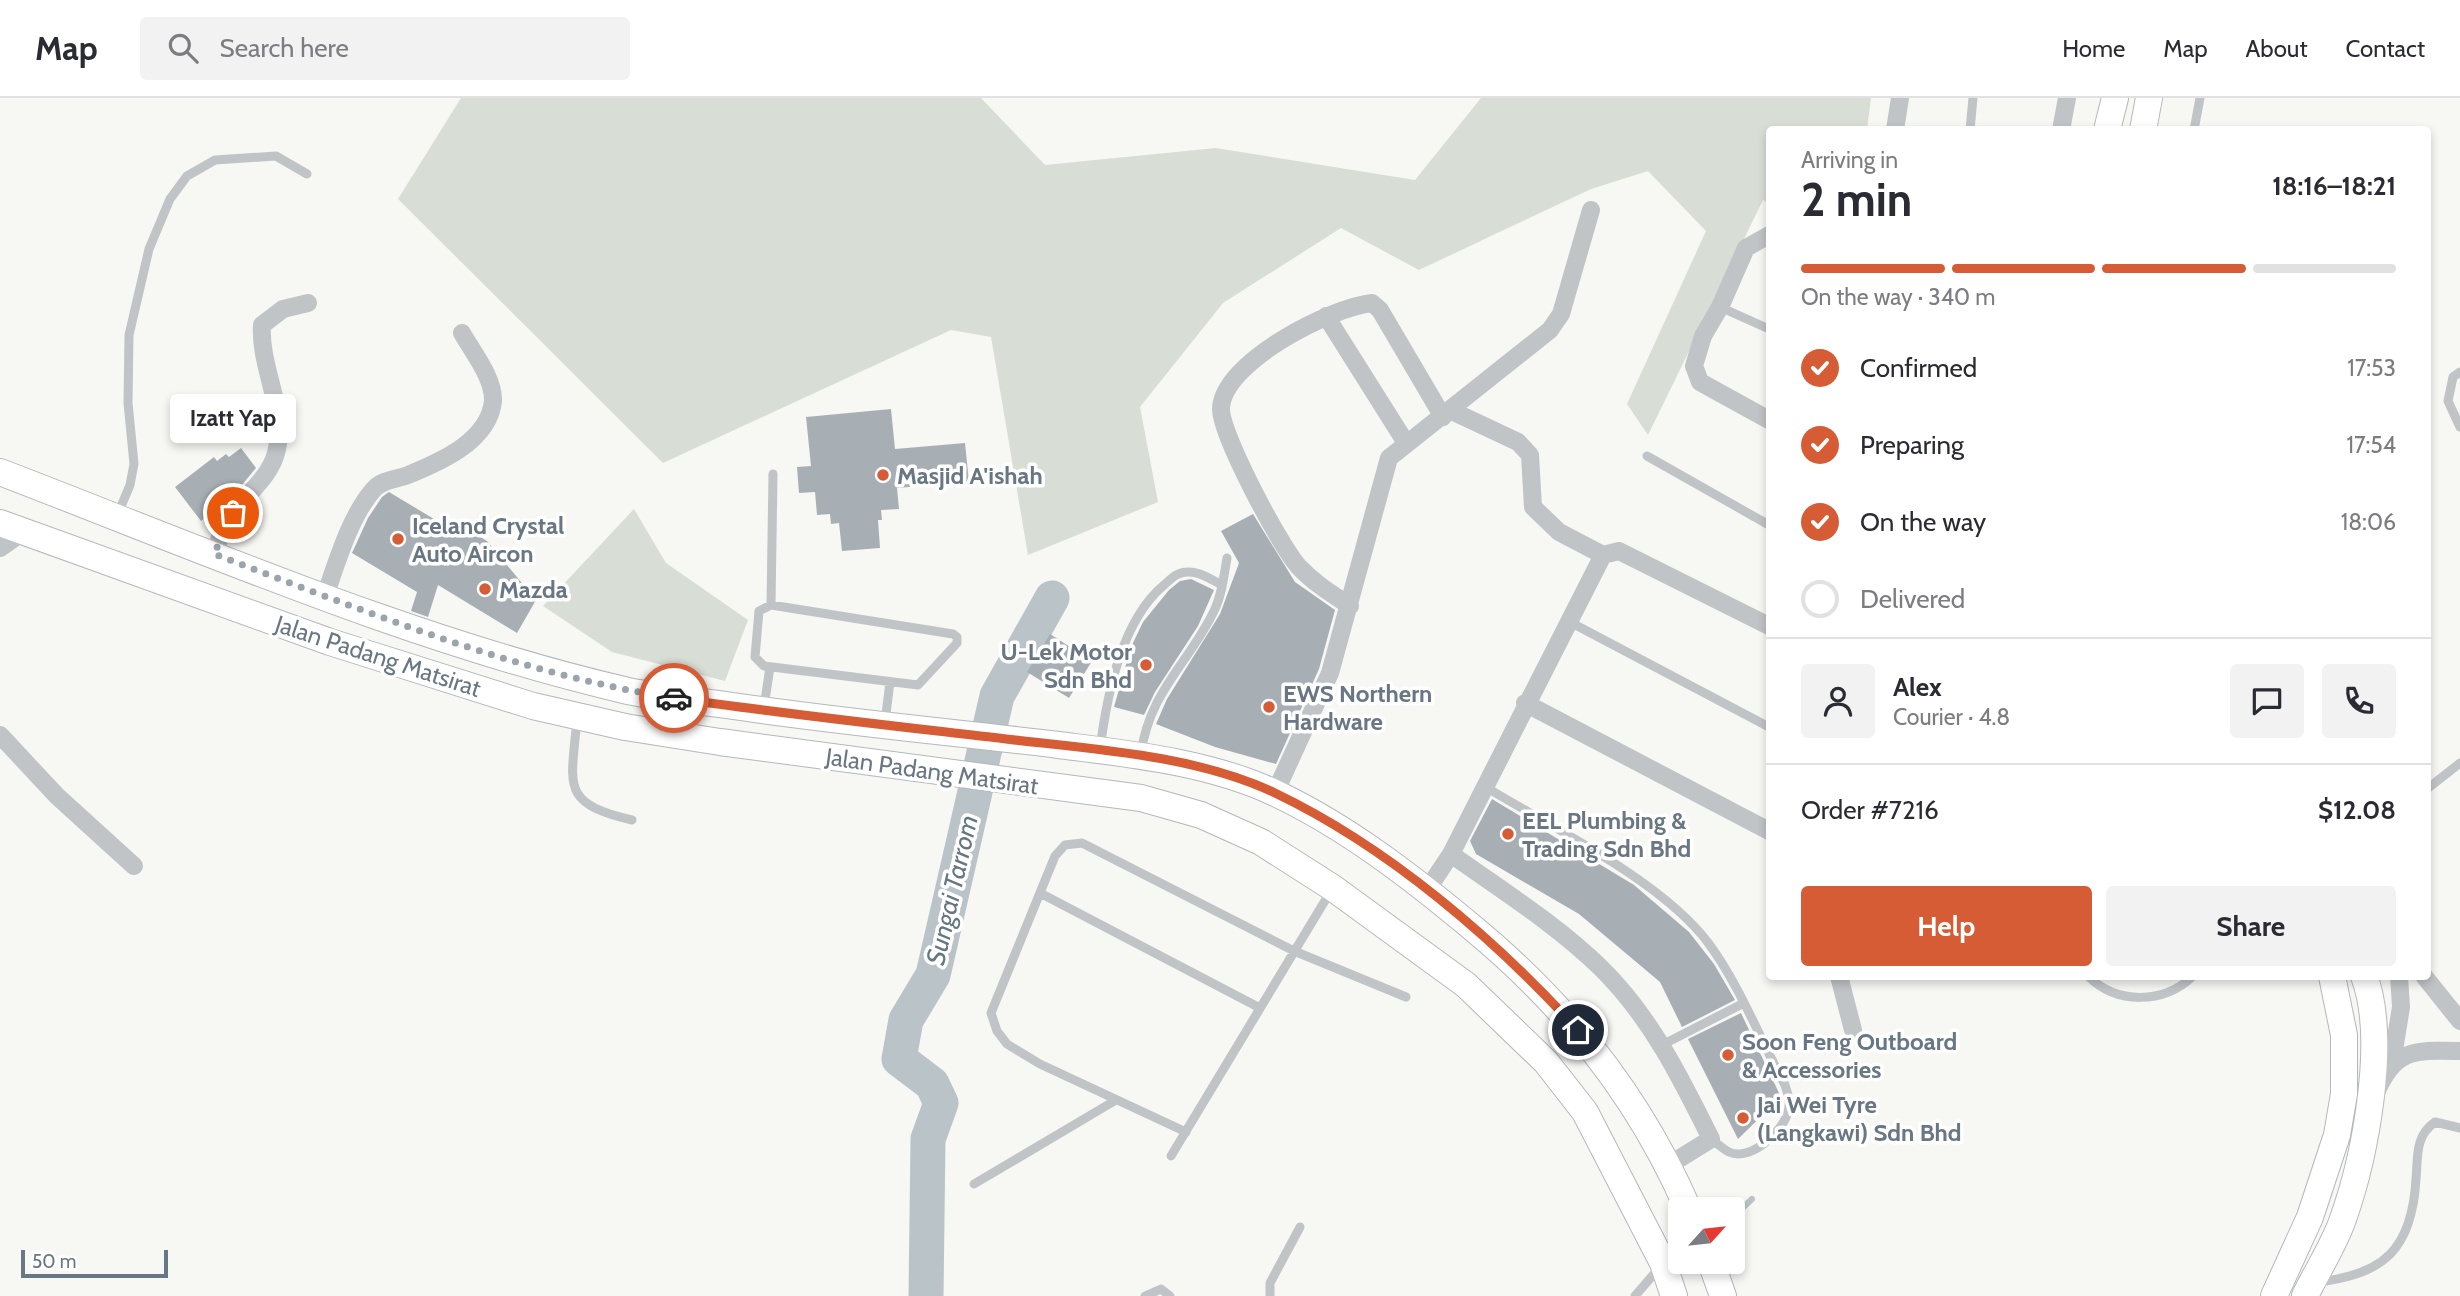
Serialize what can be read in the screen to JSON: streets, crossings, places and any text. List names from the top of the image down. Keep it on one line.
{"streets":{"main road":["Jalan Padang Matsirat"]},"water":["Sungai Tarrom"],"places":["Masjid A'ishah","Izatt Yap","Iceland Crystal Auto Aircon","Mazda","U-Lek Motor Sdn Bhd","EWS Northern Hardware","EEL Plumbing & Trading Sdn Bhd","Soon Feng Outboard & Accessories","Jai Wei Tyre (Langkawi) Sdn Bhd"],"scale_bar":"50 m","north":"top right","page":{"header":"Map","search":"Search here","nav":["Home","Map","About","Contact"],"heading":["2 min","Arriving in","18:16–18:21"],"panel":["Alex","Courier · 4.8","Order #7216","$12.08"],"bar":"On the way · 340 m","list":[["Confirmed","17:53"],["Preparing","17:54"],["On the way","18:06"],"Delivered"],"bubble":"Izatt Yap","buttons":["Help","Share"],"scale":"50 m"}}
